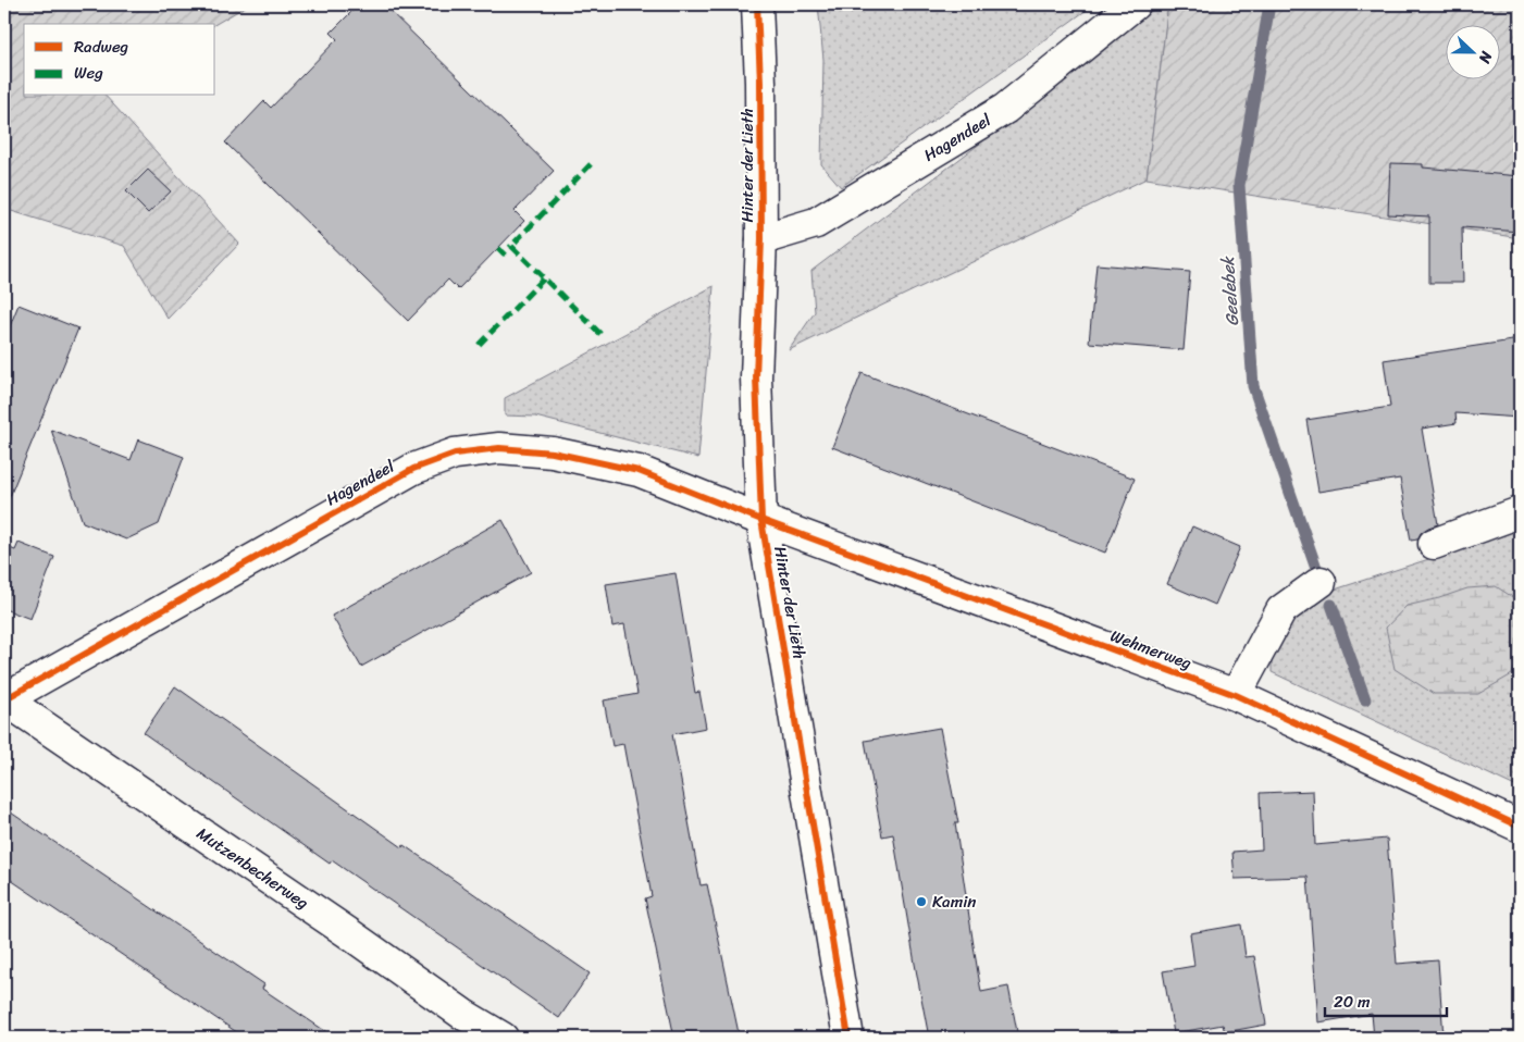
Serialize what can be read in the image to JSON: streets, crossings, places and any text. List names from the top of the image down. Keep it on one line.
{"streets":{"street":["Hagendeel","Hinter der Lieth","Wehmerweg","Mutzenbecherweg"]},"crossings":[["Hagendeel","Hinter der Lieth"],["Hagendeel","Wehmerweg"],["Hagendeel","Mutzenbecherweg"],["Hinter der Lieth","Wehmerweg"]],"water":["Geelebek"],"places":["Kamin"],"legend":["Radweg","Weg"],"scale_bar":"20 m","north":"right"}
